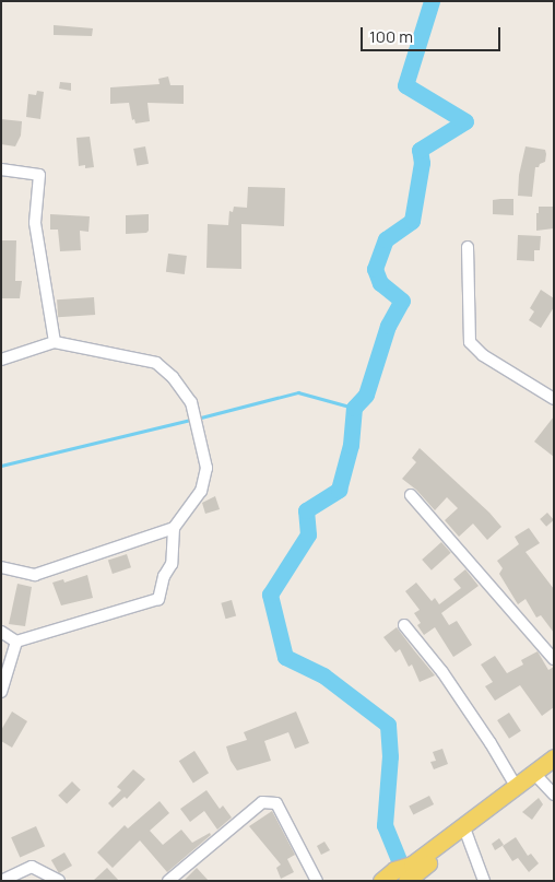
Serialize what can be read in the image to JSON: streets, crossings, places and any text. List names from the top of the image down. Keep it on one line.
{"scale_bar":"100 m"}
